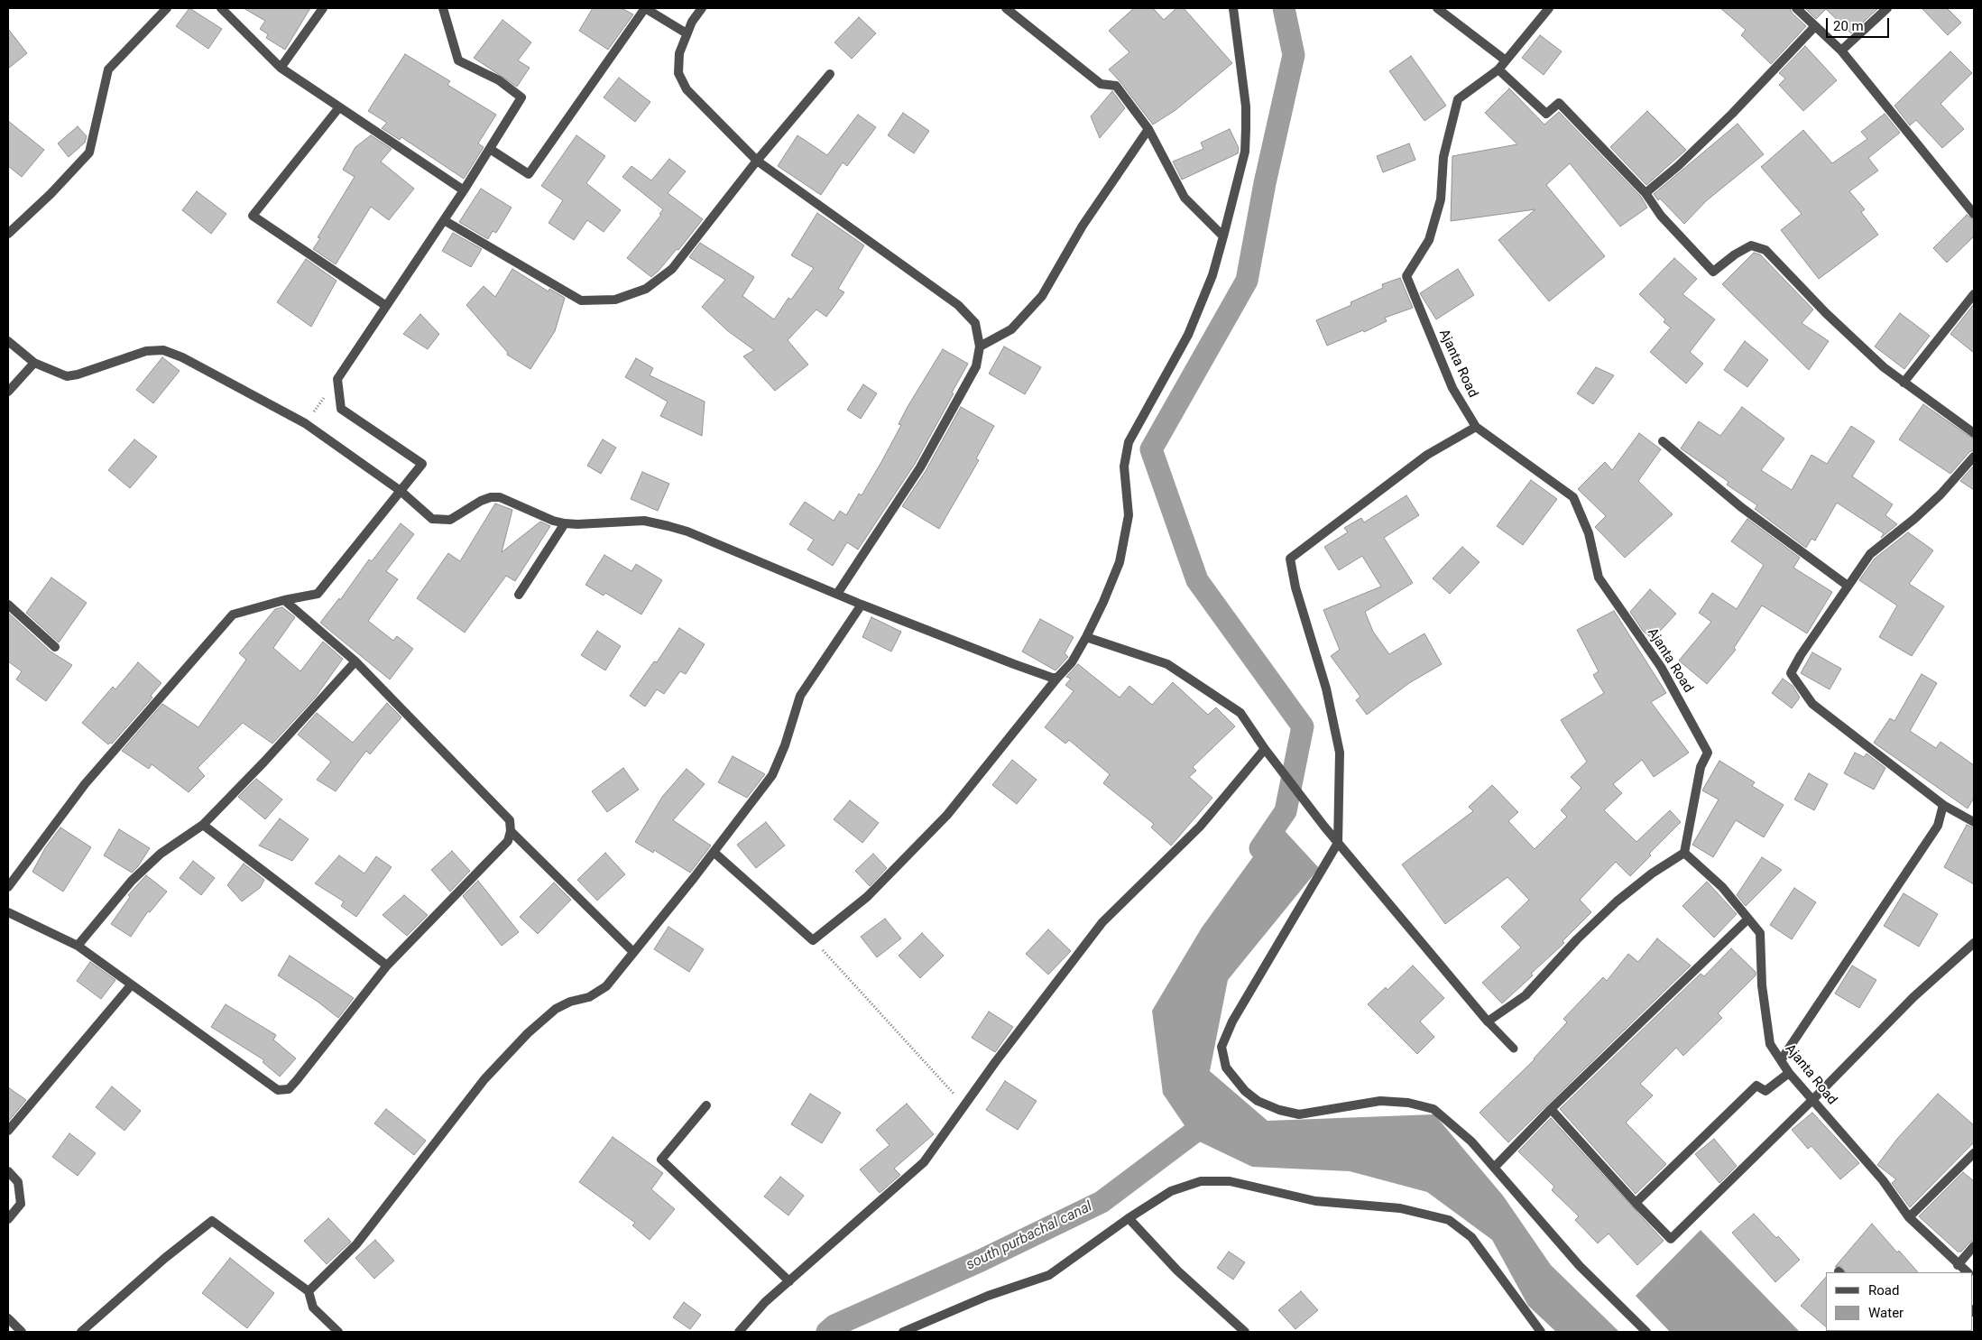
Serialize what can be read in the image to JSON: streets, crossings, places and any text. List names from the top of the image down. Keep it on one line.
{"streets":{"street":["Ajanta Road"]},"water":["south purbachal canal"],"legend":["Road","Water"],"scale_bar":"20 m"}
